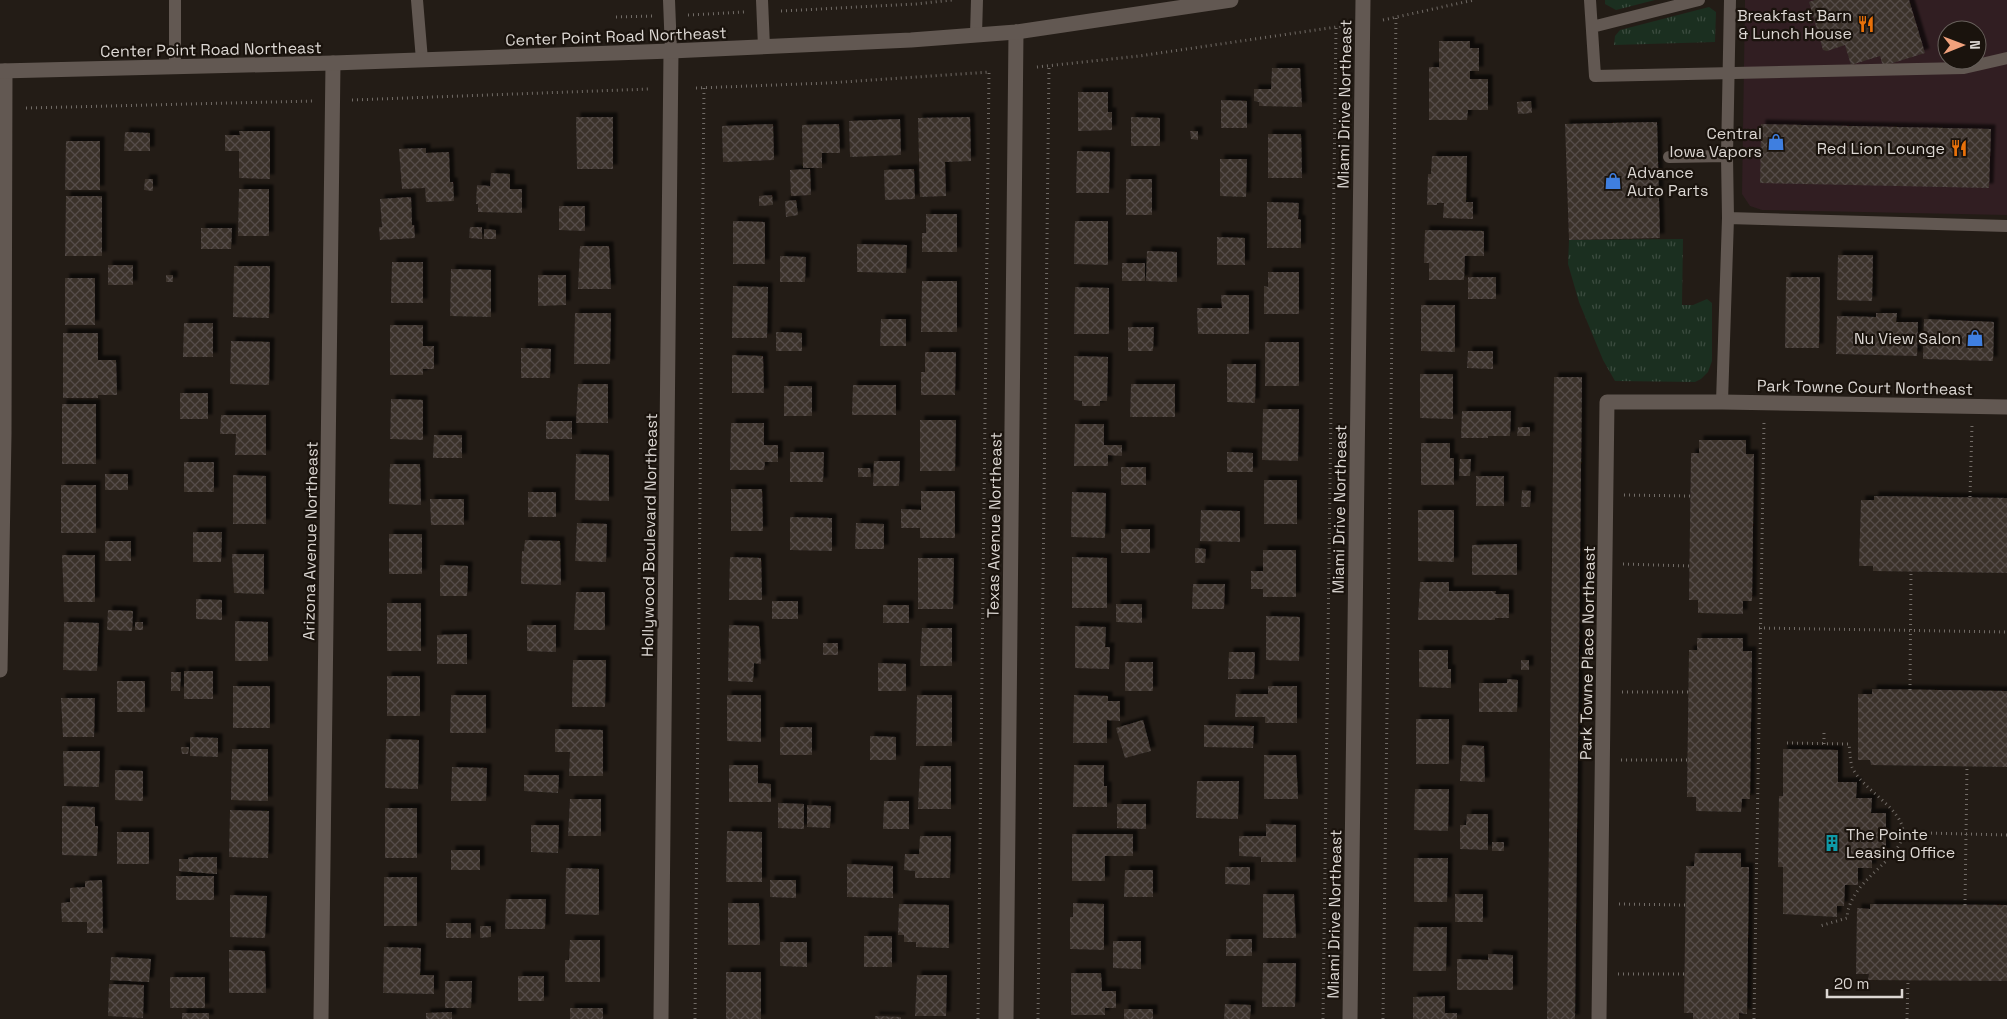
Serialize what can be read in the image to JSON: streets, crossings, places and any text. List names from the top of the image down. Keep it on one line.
{"streets":{"street":["Center Point Road Northeast","Miami Drive Northeast","Park Towne Court Northeast","Texas Avenue Northeast","Hollywood Boulevard Northeast","Arizona Avenue Northeast","Park Towne Place Northeast"]},"crossings":[["Center Point Road Northeast","Texas Avenue Northeast"],["Center Point Road Northeast","Hollywood Boulevard Northeast"],["Center Point Road Northeast","Arizona Avenue Northeast"],["Park Towne Court Northeast","Park Towne Place Northeast"]],"places":{"restaurant":["Breakfast Barn & Lunch House","Red Lion Lounge"],"shop":["Central Iowa Vapors","Advance Auto Parts","Nu View Salon"],"building":["The Pointe Leasing Office"]},"scale_bar":"20 m","north":"right"}
